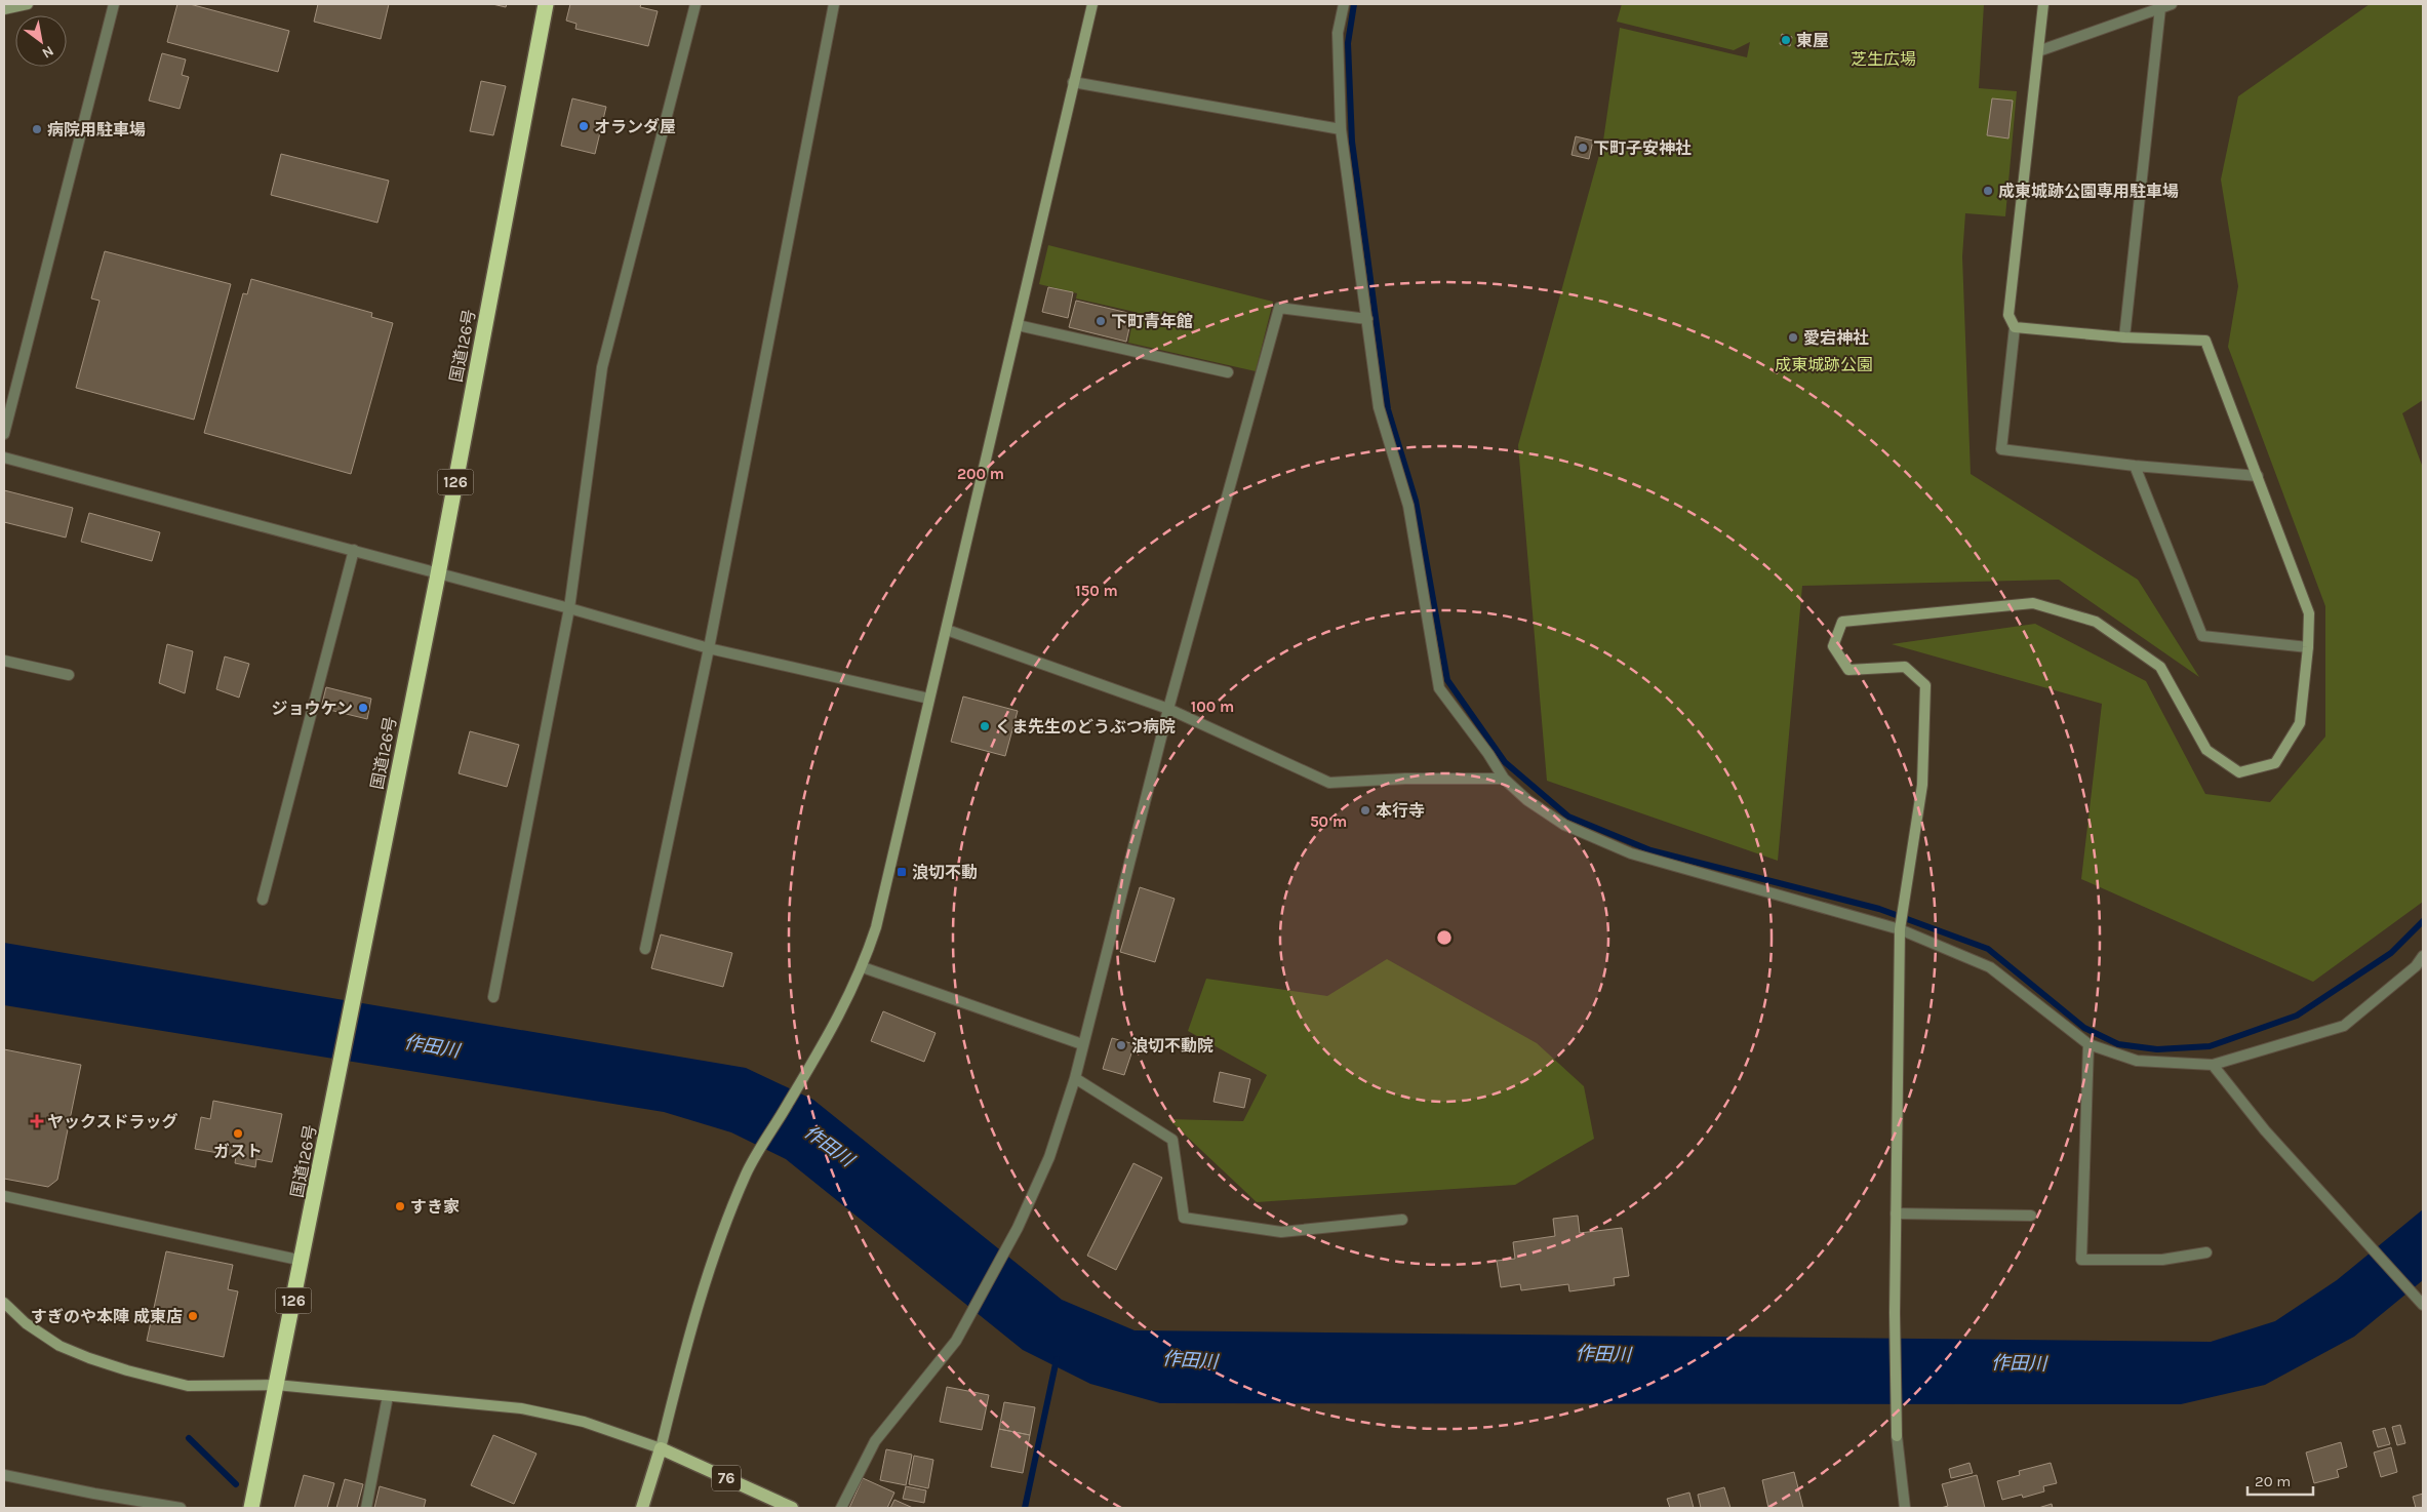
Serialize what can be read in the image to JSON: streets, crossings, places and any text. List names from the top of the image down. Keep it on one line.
{"streets":{"highway":["国道126号","126"],"main road":["76"]},"water":["作田川"],"parks":["芝生広場","成東城跡公園"],"places":{"other":["東屋","オランダ屋","病院用駐車場","下町子安神社","成東城跡公園専用駐車場","下町青年館","愛宕神社","ジョウケン","くま先生のどうぶつ病院","本行寺","浪切不動院","ガスト","すき家","すぎのや本陣 成東店"],"transit":["浪切不動"],"health":["ヤックスドラッグ"]},"scale_bar":"20 m","north":"bottom right","rings":["200 m","150 m","100 m","50 m"]}
